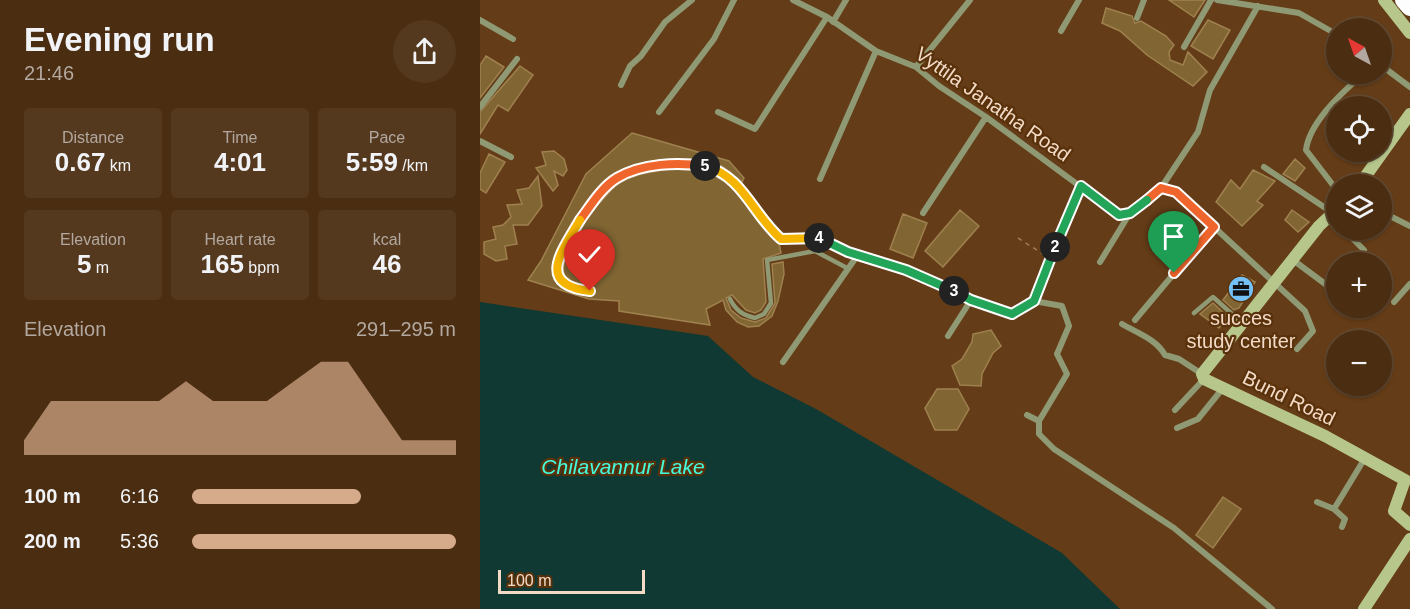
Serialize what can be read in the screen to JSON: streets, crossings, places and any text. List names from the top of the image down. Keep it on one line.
{"streets":{"street":["Vyttila Janatha Road","Bund Road"]},"water":["Chilavannur Lake"],"places":{"office":["succes study center"]},"scale_bar":"100 m","north":"top left","page":{"heading":["Evening run","21:46"],"map_buttons":["+","−"],"stats":[["Distance","0.67 km"],["Time","4:01"],["Pace","5:59 /km"],["Elevation","5 m"],["Heart rate","165 bpm"],["kcal","46"]],"pins":["5","4","2","3"],"chart":["Elevation","291–295 m"],"list":[{"name":"100 m","note":"6:16"},{"name":"200 m","note":"5:36"}],"scale":"100 m"}}
